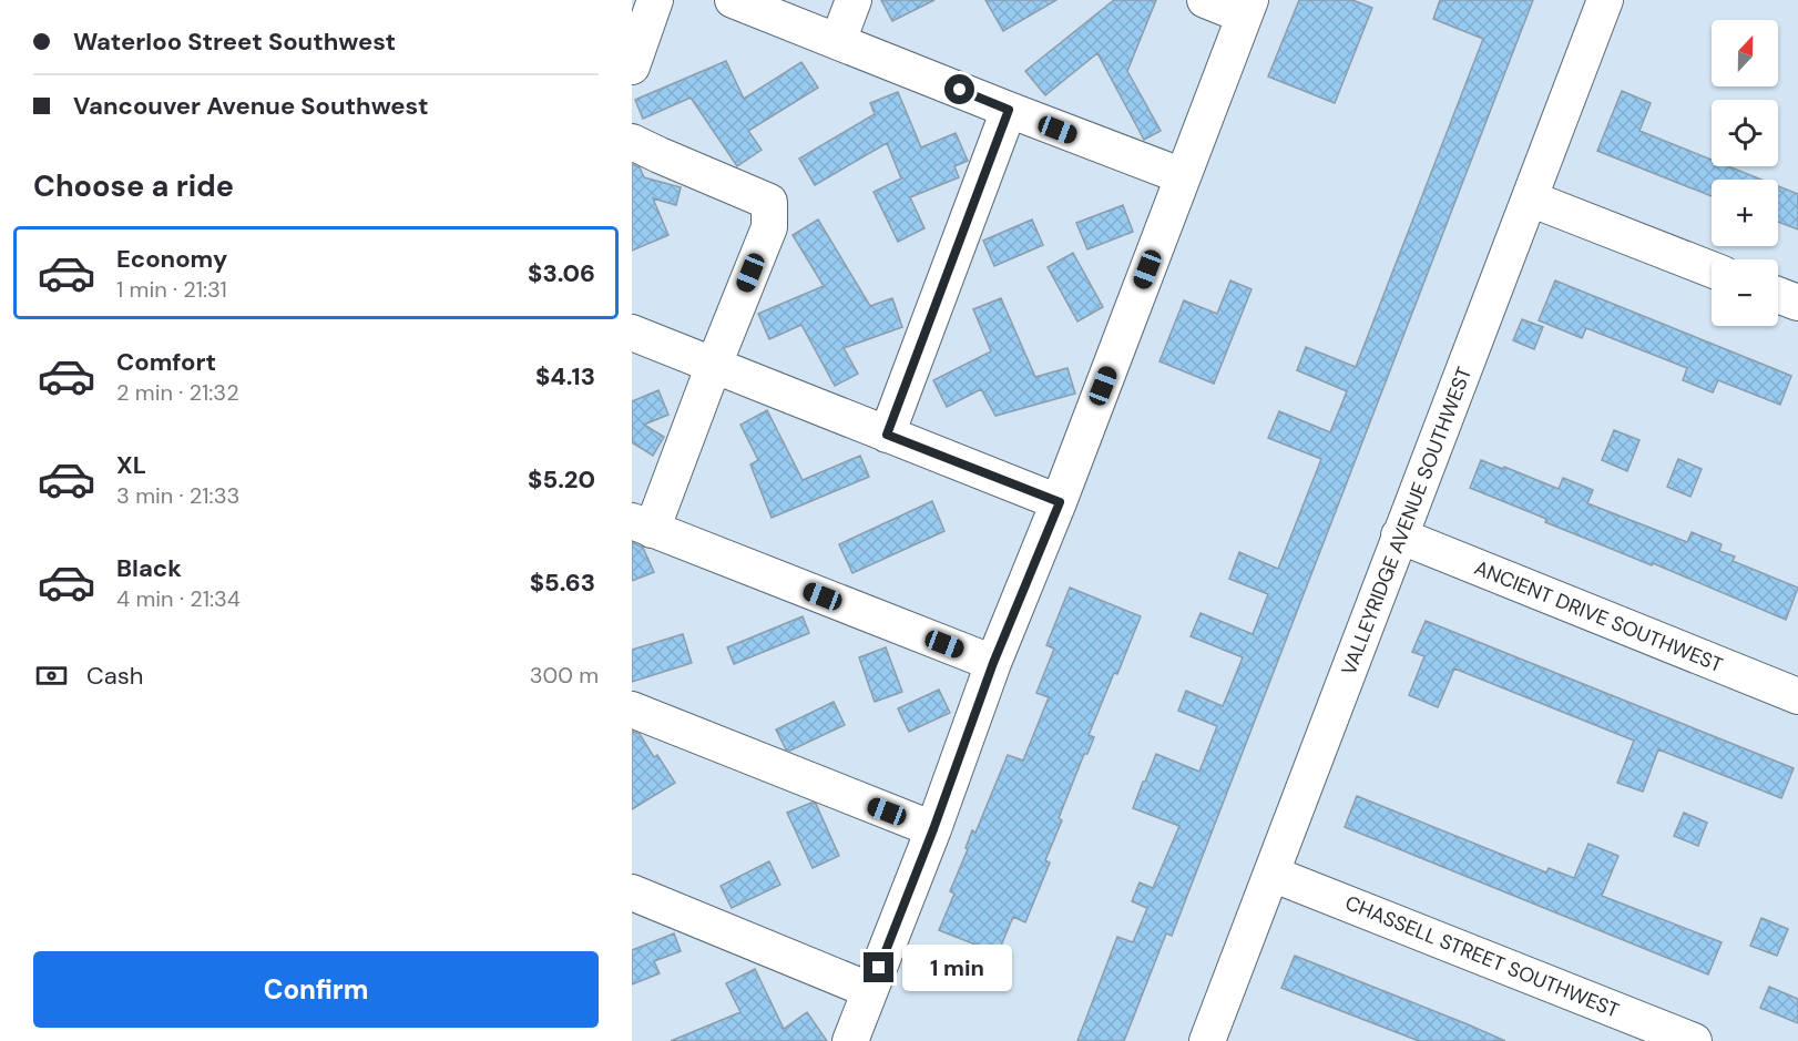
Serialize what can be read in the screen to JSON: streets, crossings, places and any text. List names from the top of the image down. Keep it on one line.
{"streets":{"street":["VALLEYRIDGE AVENUE SOUTHWEST","ANCIENT DRIVE SOUTHWEST","CHASSELL STREET SOUTHWEST"]},"crossings":[["VALLEYRIDGE AVENUE SOUTHWEST","ANCIENT DRIVE SOUTHWEST"],["VALLEYRIDGE AVENUE SOUTHWEST","CHASSELL STREET SOUTHWEST"]],"north":"top","page":{"banner":["Waterloo Street Southwest","Vancouver Avenue Southwest"],"map_buttons":["+","−"],"heading":"Choose a ride","list":[{"name":"Economy","note":"1 min · 21:31","value":"$3.06"},{"name":"Comfort","note":"2 min · 21:32","value":"$4.13"},{"name":"XL","note":"3 min · 21:33","value":"$5.20"},{"name":"Black","note":"4 min · 21:34","value":"$5.63"}],"pay":["Cash","300 m"],"buttons":"Confirm","bubble":"1 min"}}
